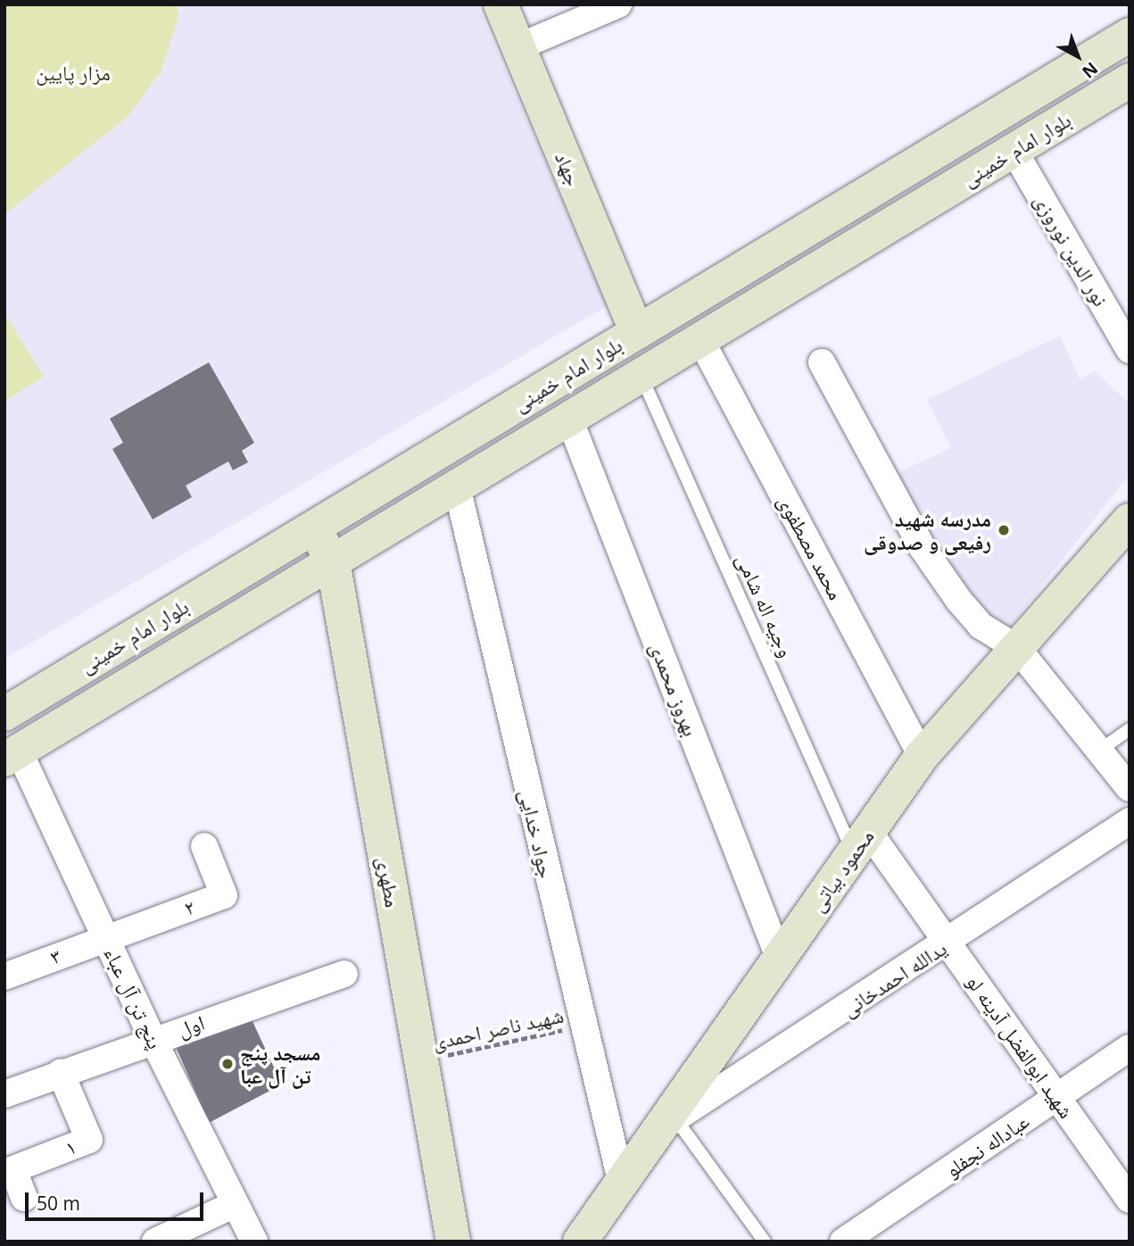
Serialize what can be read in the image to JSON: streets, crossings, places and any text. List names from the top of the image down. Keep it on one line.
{"streets":{"main road":["بلوار امام خمینی","جهاد","محمود بیاتی","مطهری"],"street":["نور الدین نوروزی","محمد مصطفوی","بهروز محمدی","جواد خدایی","۲","۳","یدالله احمدخانی","پنج تن آل عباء","اول","شهید ابوالفضل آدینه لو","عباداله نجفلو","۱"],"lane":["وجیه اله شامی"],"path":["شهید ناصر احمدی"]},"crossings":[["بلوار امام خمینی","جهاد"],["بلوار امام خمینی","نور الدین نوروزی"],["بلوار امام خمینی","محمد مصطفوی"],["بلوار امام خمینی","وجیه اله شامی"],["بلوار امام خمینی","بهروز محمدی"],["بلوار امام خمینی","جواد خدایی"],["بلوار امام خمینی","مطهری"],["بلوار امام خمینی","پنج تن آل عباء"],["محمد مصطفوی","محمود بیاتی"],["وجیه اله شامی","محمود بیاتی"],["وجیه اله شامی","شهید ابوالفضل آدینه لو"],["بهروز محمدی","محمود بیاتی"],["جواد خدایی","محمود بیاتی"],["جواد خدایی","شهید ناصر احمدی"],["محمود بیاتی","یدالله احمدخانی"],["محمود بیاتی","شهید ابوالفضل آدینه لو"],["مطهری","شهید ناصر احمدی"],["۲","۳"],["۲","پنج تن آل عباء"],["۳","پنج تن آل عباء"],["یدالله احمدخانی","شهید ابوالفضل آدینه لو"],["پنج تن آل عباء","اول"],["اول","۱"],["شهید ابوالفضل آدینه لو","عباداله نجفلو"]],"parks":["مزار پایین"],"places":["مدرسه شهید رفیعی و صدوقی","مسجد پنج تن آل عبا"],"scale_bar":"50 m","north":"bottom right"}
